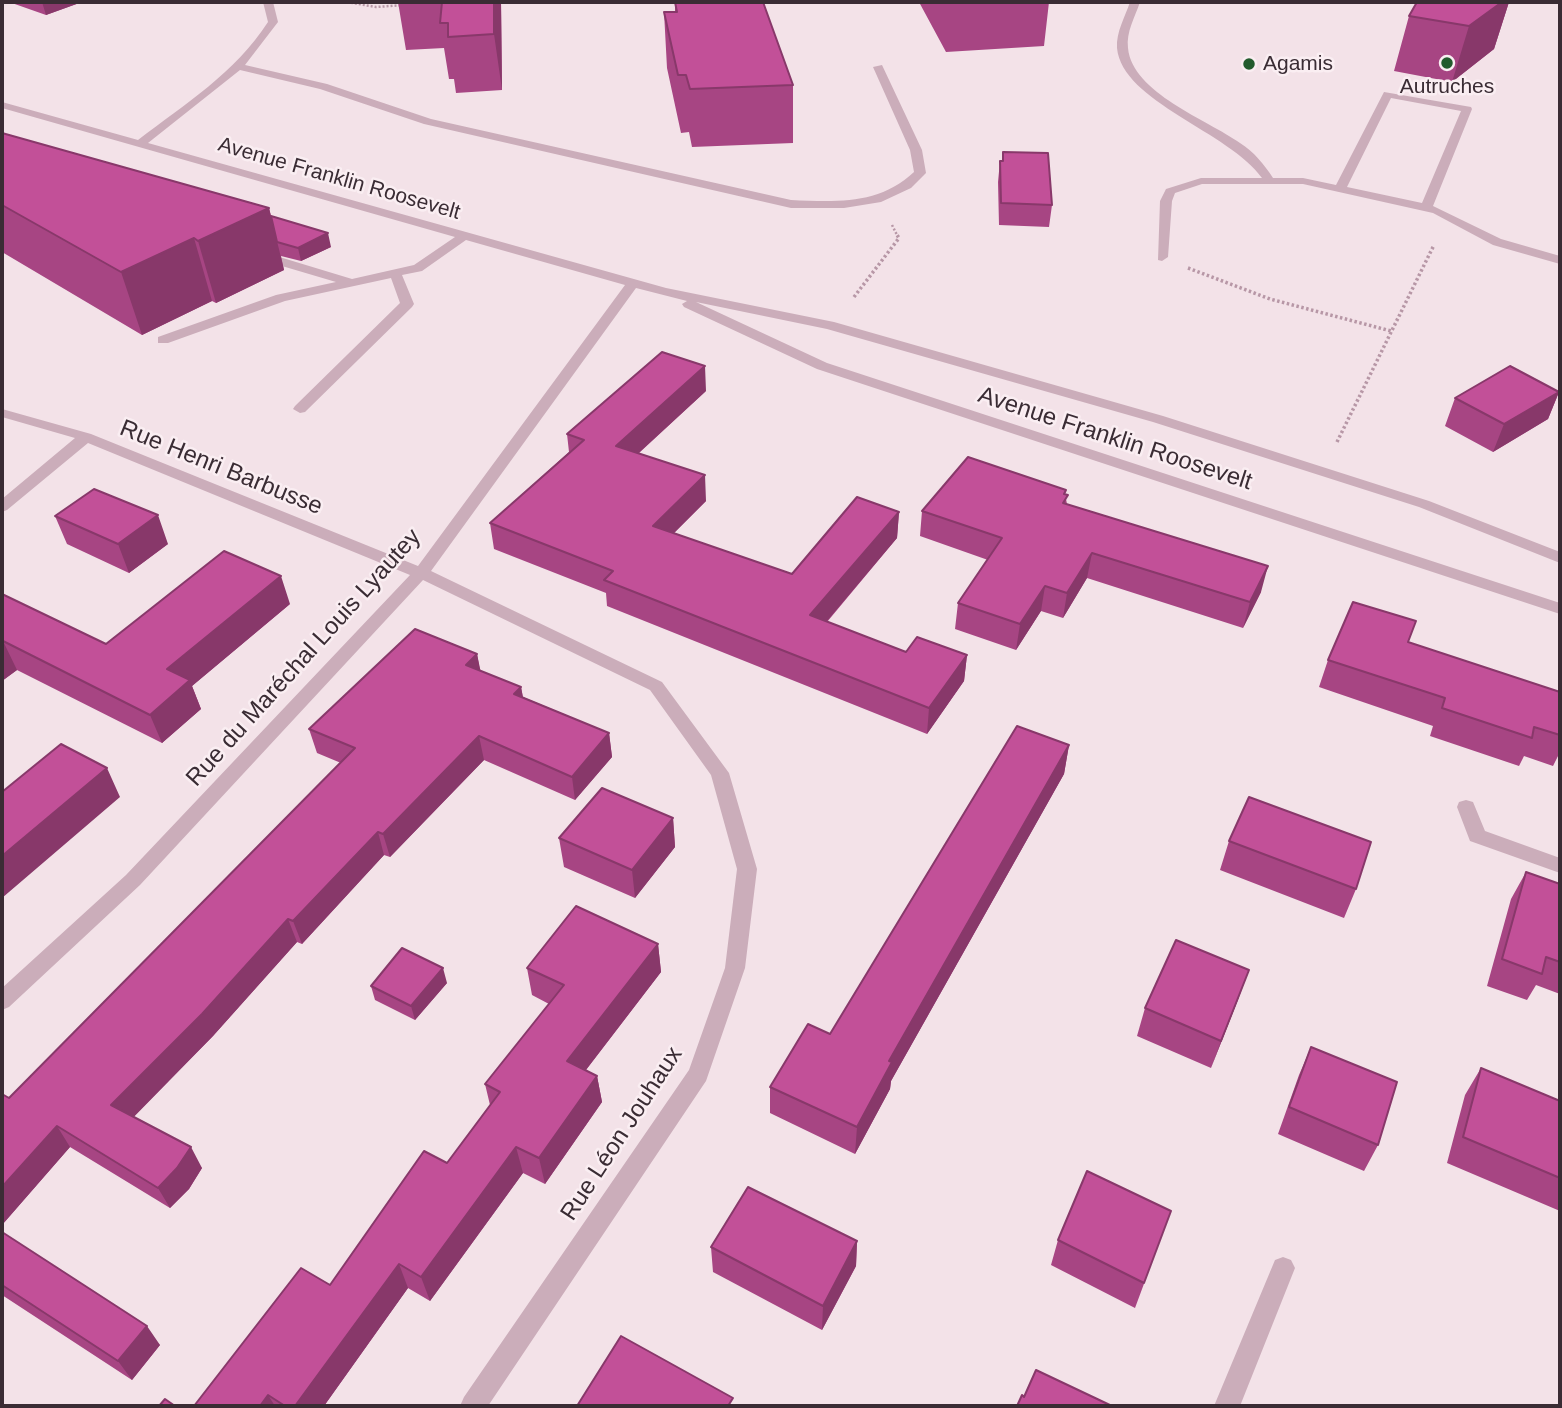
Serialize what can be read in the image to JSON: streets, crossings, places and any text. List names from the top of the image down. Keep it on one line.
{"streets":{"street":["Avenue Franklin Roosevelt","Rue Henri Barbusse","Rue du Maréchal Louis Lyautey","Rue Léon Jouhaux"]},"crossings":[["Avenue Franklin Roosevelt","Rue du Maréchal Louis Lyautey"],["Rue Henri Barbusse","Rue du Maréchal Louis Lyautey"],["Rue Henri Barbusse","Rue Léon Jouhaux"],["Rue du Maréchal Louis Lyautey","Rue Léon Jouhaux"]],"places":["Autruches","Agamis"]}
